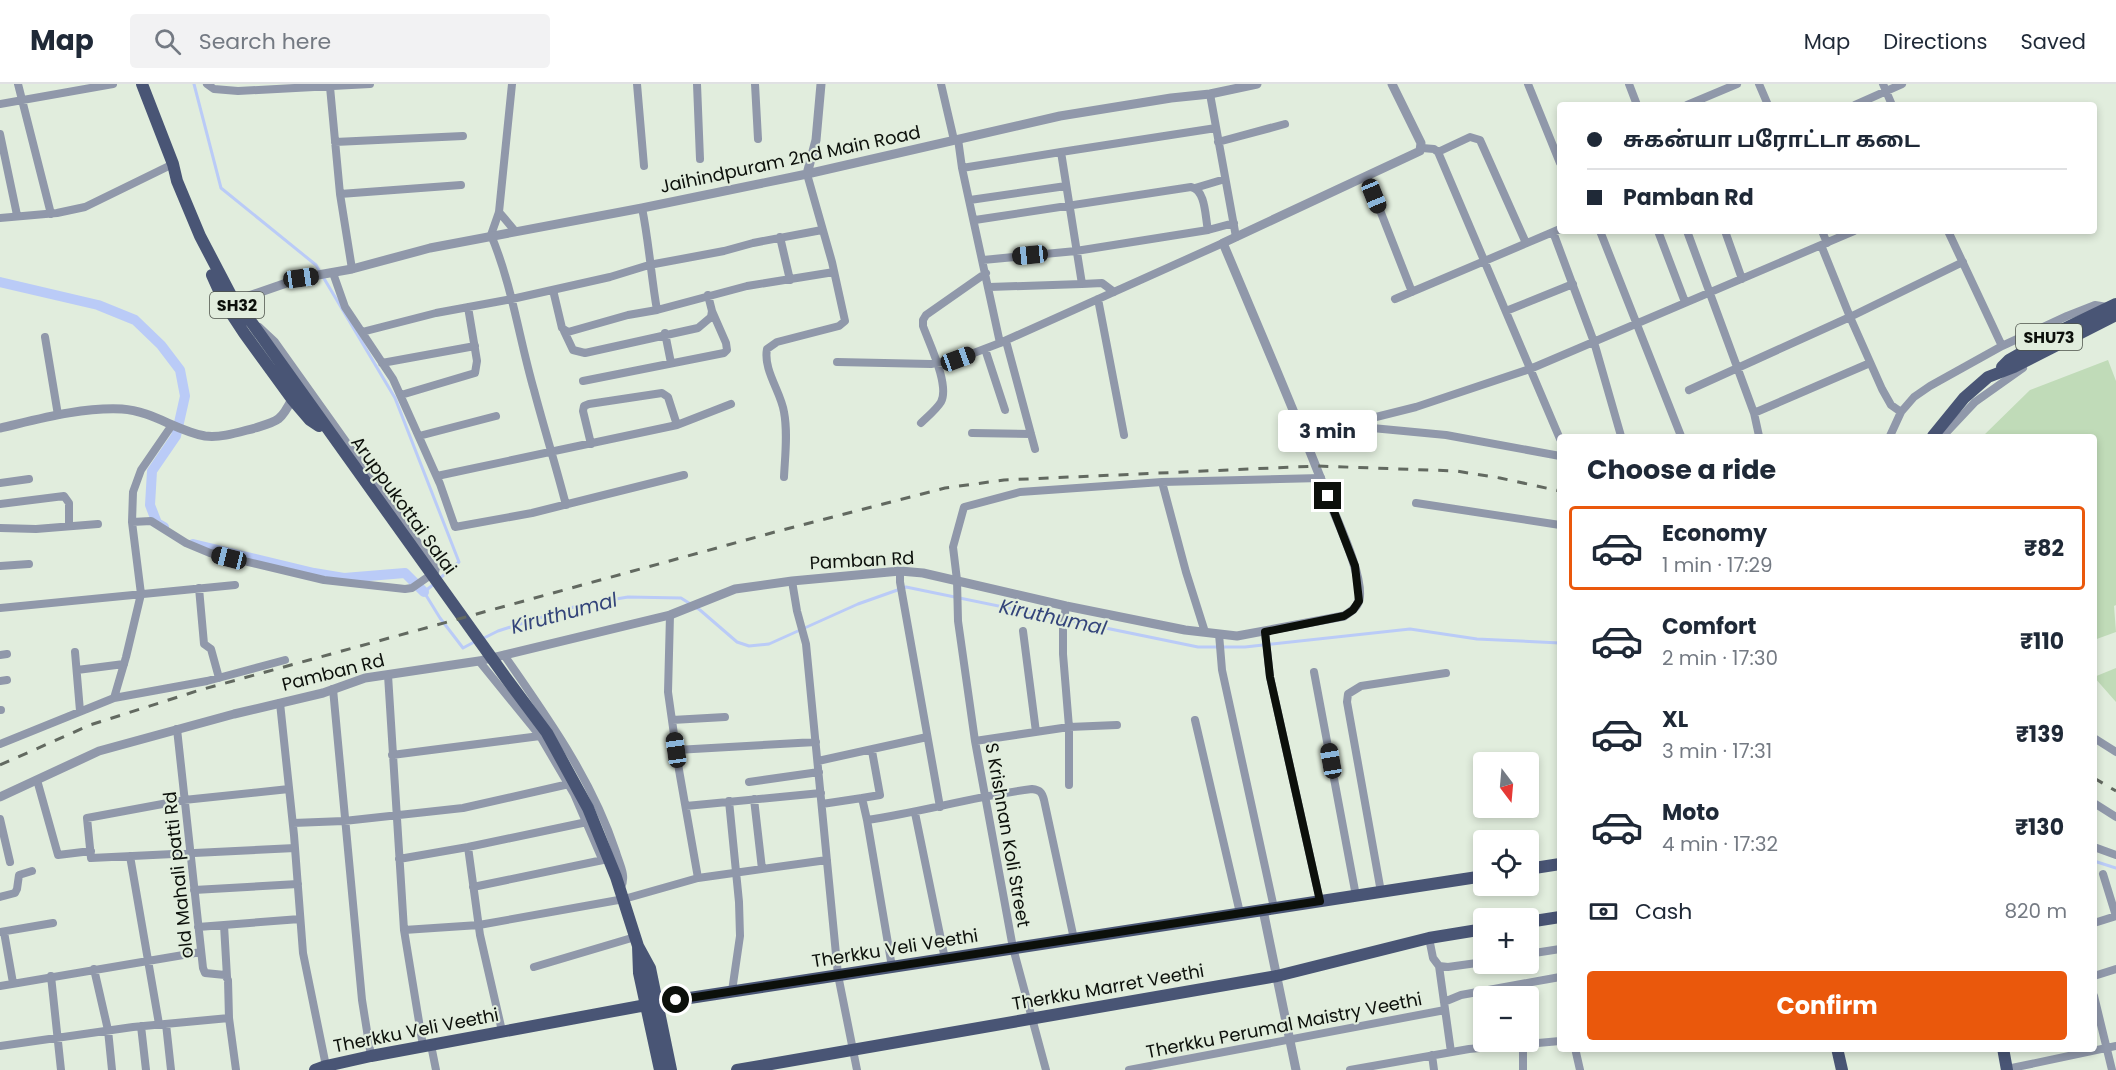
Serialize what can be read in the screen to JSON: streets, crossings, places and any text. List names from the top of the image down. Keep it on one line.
{"streets":{"main road":["SH32","SHU73","Aruppukottai Salai","Therkku Veli Veethi","Therkku Marret Veethi"],"street":["Jaihindpuram 2nd Main Road","Pamban Rd","S Krishnan Koli Street","old Mahali patti Rd","Therkku Perumal Maistry Veethi"]},"crossings":[["Jaihindpuram 2nd Main Road","Aruppukottai Salai"],["Aruppukottai Salai","Therkku Veli Veethi"],["Pamban Rd","S Krishnan Koli Street"],["Pamban Rd","old Mahali patti Rd"],["S Krishnan Koli Street","Therkku Veli Veethi"],["S Krishnan Koli Street","Therkku Marret Veethi"]],"water":["Kiruthumal"],"north":"bottom","page":{"header":"Map","search":"Search here","nav":["Map","Directions","Saved"],"banner":["சுகன்யா பரோட்டா கடை","Pamban Rd"],"bubble":"3 min","heading":"Choose a ride","list":[{"name":"Economy","note":"1 min · 17:29","value":"₹82"},{"name":"Comfort","note":"2 min · 17:30","value":"₹110"},{"name":"XL","note":"3 min · 17:31","value":"₹139"},{"name":"Moto","note":"4 min · 17:32","value":"₹130"}],"map_buttons":["+","−"],"pay":["Cash","820 m"],"buttons":"Confirm"}}
